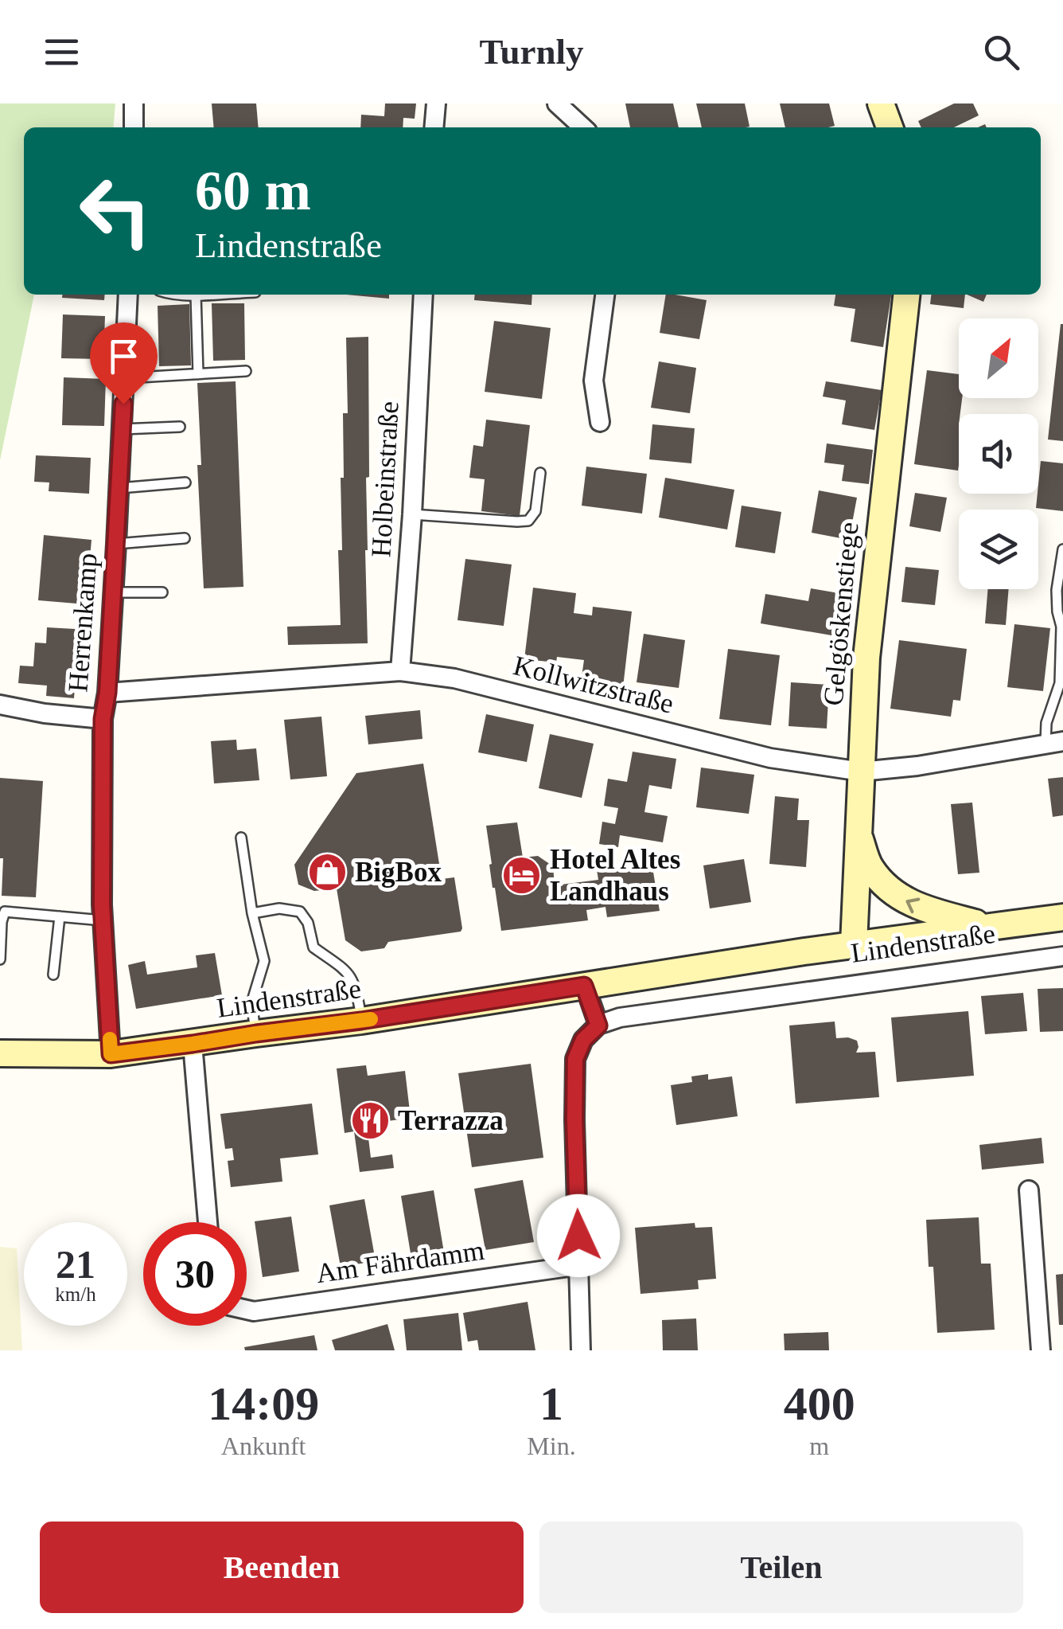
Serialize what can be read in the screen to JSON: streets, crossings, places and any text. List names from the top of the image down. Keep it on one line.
{"streets":{"main road":["Gelgöskenstiege","Lindenstraße"],"street":["Holbeinstraße","Herrenkamp","Kollwitzstraße","Am Fährdamm"]},"crossings":[["Holbeinstraße","Kollwitzstraße"],["Gelgöskenstiege","Kollwitzstraße"],["Gelgöskenstiege","Lindenstraße"],["Herrenkamp","Kollwitzstraße"],["Herrenkamp","Lindenstraße"]],"places":{"shop":["BigBox"],"hotel":["Hotel Altes Landhaus"],"restaurant":["Terrazza"]},"north":"top right","page":{"header":"Turnly","turn":["60 m","Lindenstraße"],"speed":"21 km/h","limit":"30","eta":["14:09","Ankunft","1","Min.","400","m"],"buttons":["Beenden","Teilen"]}}
